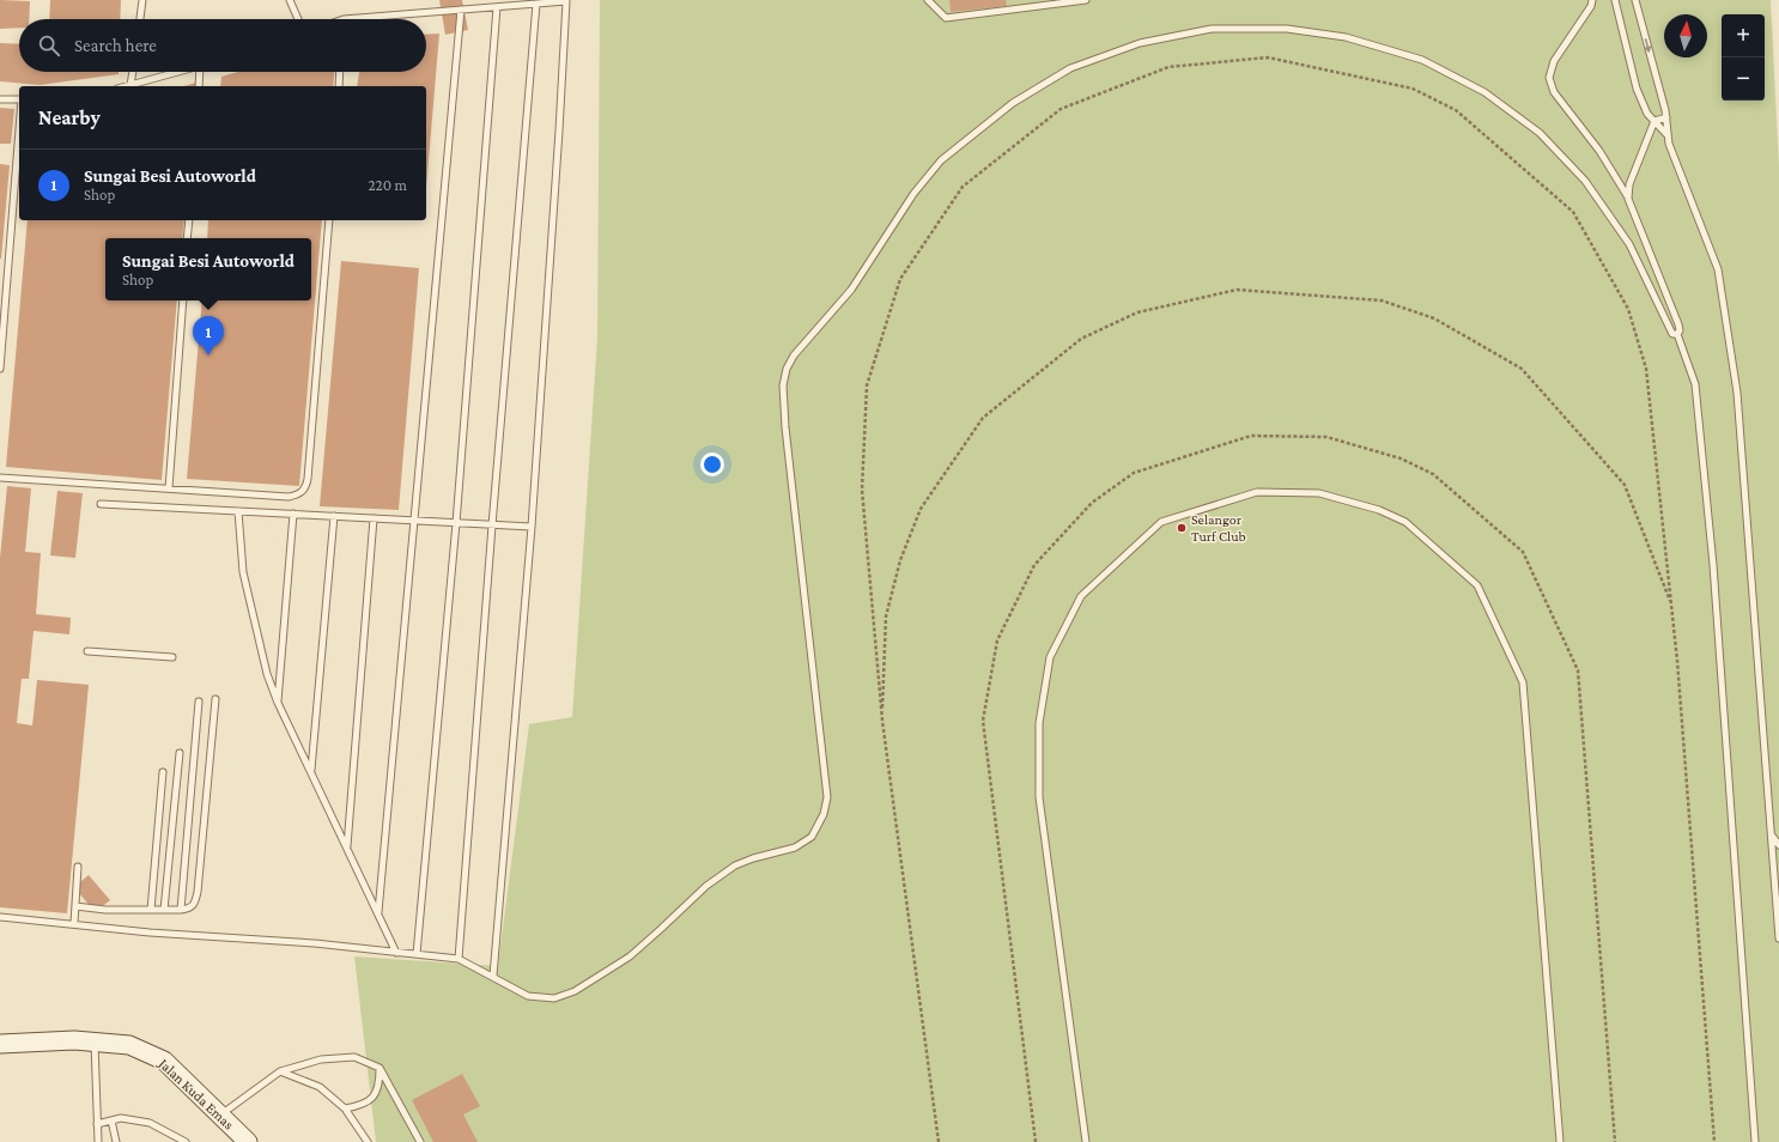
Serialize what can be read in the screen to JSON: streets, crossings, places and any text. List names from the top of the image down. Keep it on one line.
{"streets":{"street":["Jalan Kuda Emas"]},"places":["Selangor Turf Club"],"north":"top","page":{"map_buttons":["+","−"],"search":"Search here","heading":"Nearby","list":[{"mark":"1","name":"Sungai Besi Autoworld","note":"Shop","value":"220 m"}],"popup":["Sungai Besi Autoworld","Shop"],"pins":"1"}}
